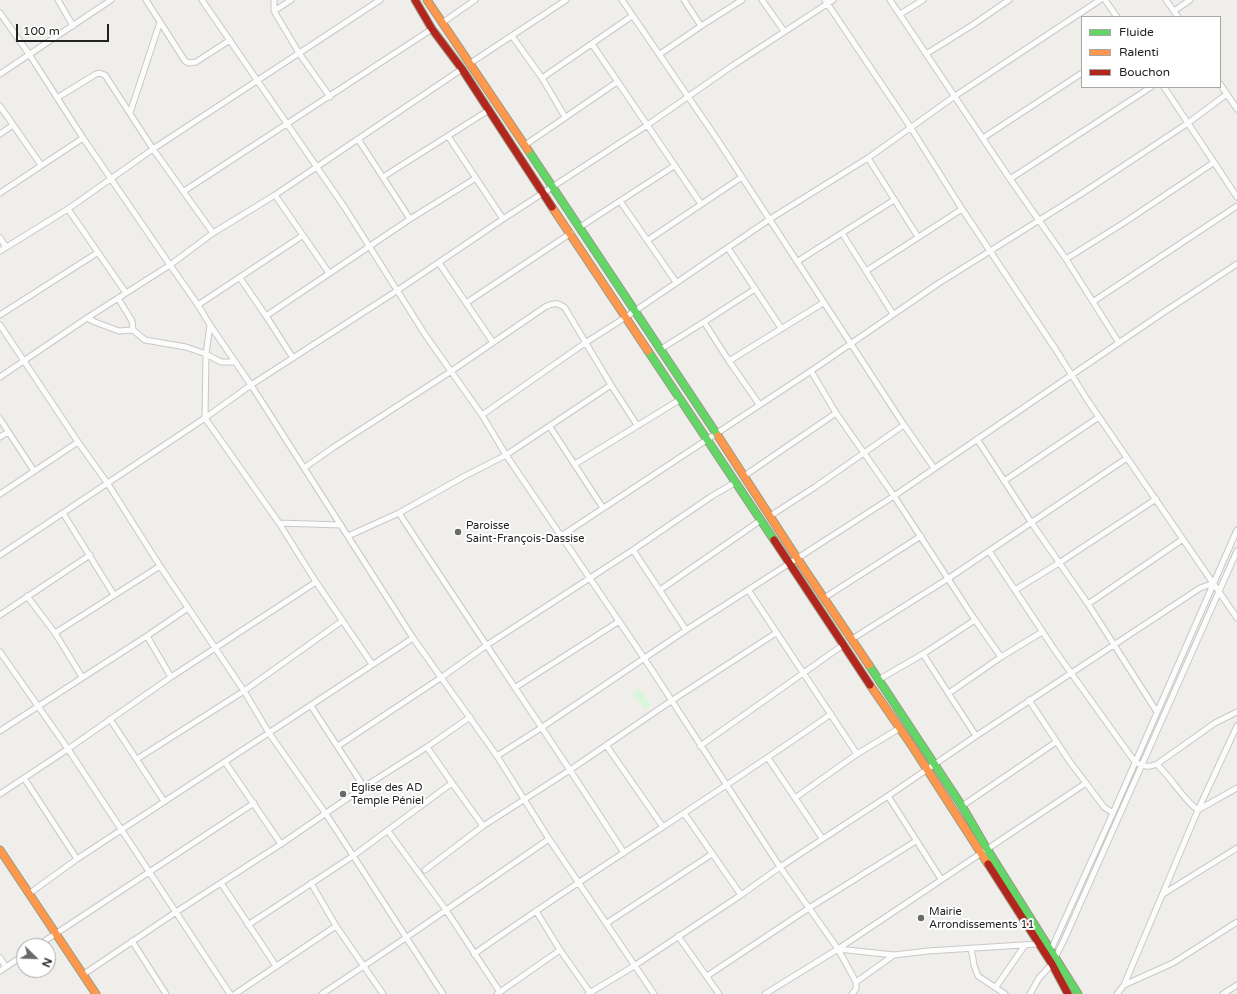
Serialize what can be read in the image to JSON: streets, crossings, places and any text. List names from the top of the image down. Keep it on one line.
{"places":["Paroisse Saint-François-Dassise","Eglise des AD Temple Péniel","Mairie Arrondissements 11"],"legend":["Fluide","Ralenti","Bouchon"],"scale_bar":"100 m","north":"bottom right"}
